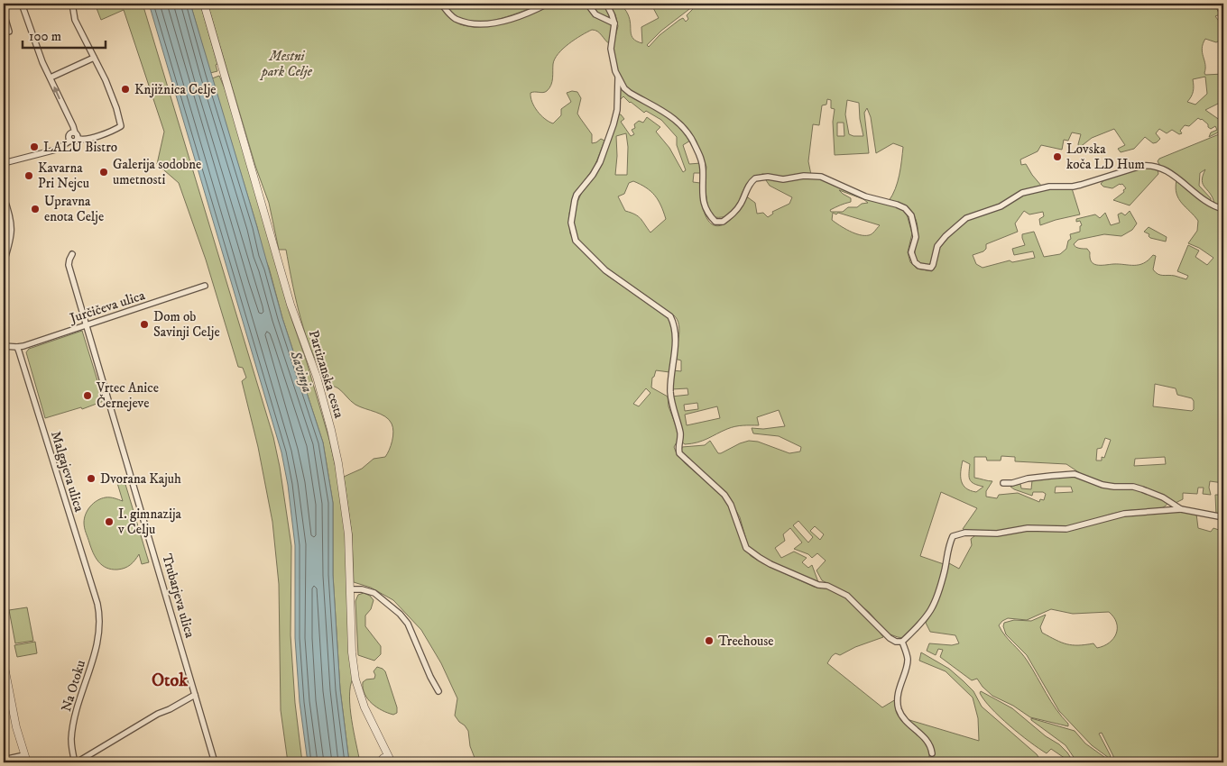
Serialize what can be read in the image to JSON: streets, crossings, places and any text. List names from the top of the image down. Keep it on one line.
{"streets":{"street":["Jurčičeva ulica","Partizanska cesta","Malgajeva ulica","Trubarjeva ulica","Na Otoku"]},"crossings":[["Jurčičeva ulica","Malgajeva ulica"],["Jurčičeva ulica","Trubarjeva ulica"],["Malgajeva ulica","Na Otoku"]],"districts":["Otok"],"water":["Savinja"],"parks":["Mestni park Celje"],"places":["Knjižnica Celje","LALU Bistro","Lovska koča LD Hum","Galerija sodobne umetnosti","Kavarna Pri Nejcu","Upravna enota Celje","Dom ob Savinji Celje","Vrtec Anice Černejeve","Dvorana Kajuh","I. gimnazija v Celju","Treehouse"],"scale_bar":"100 m"}
